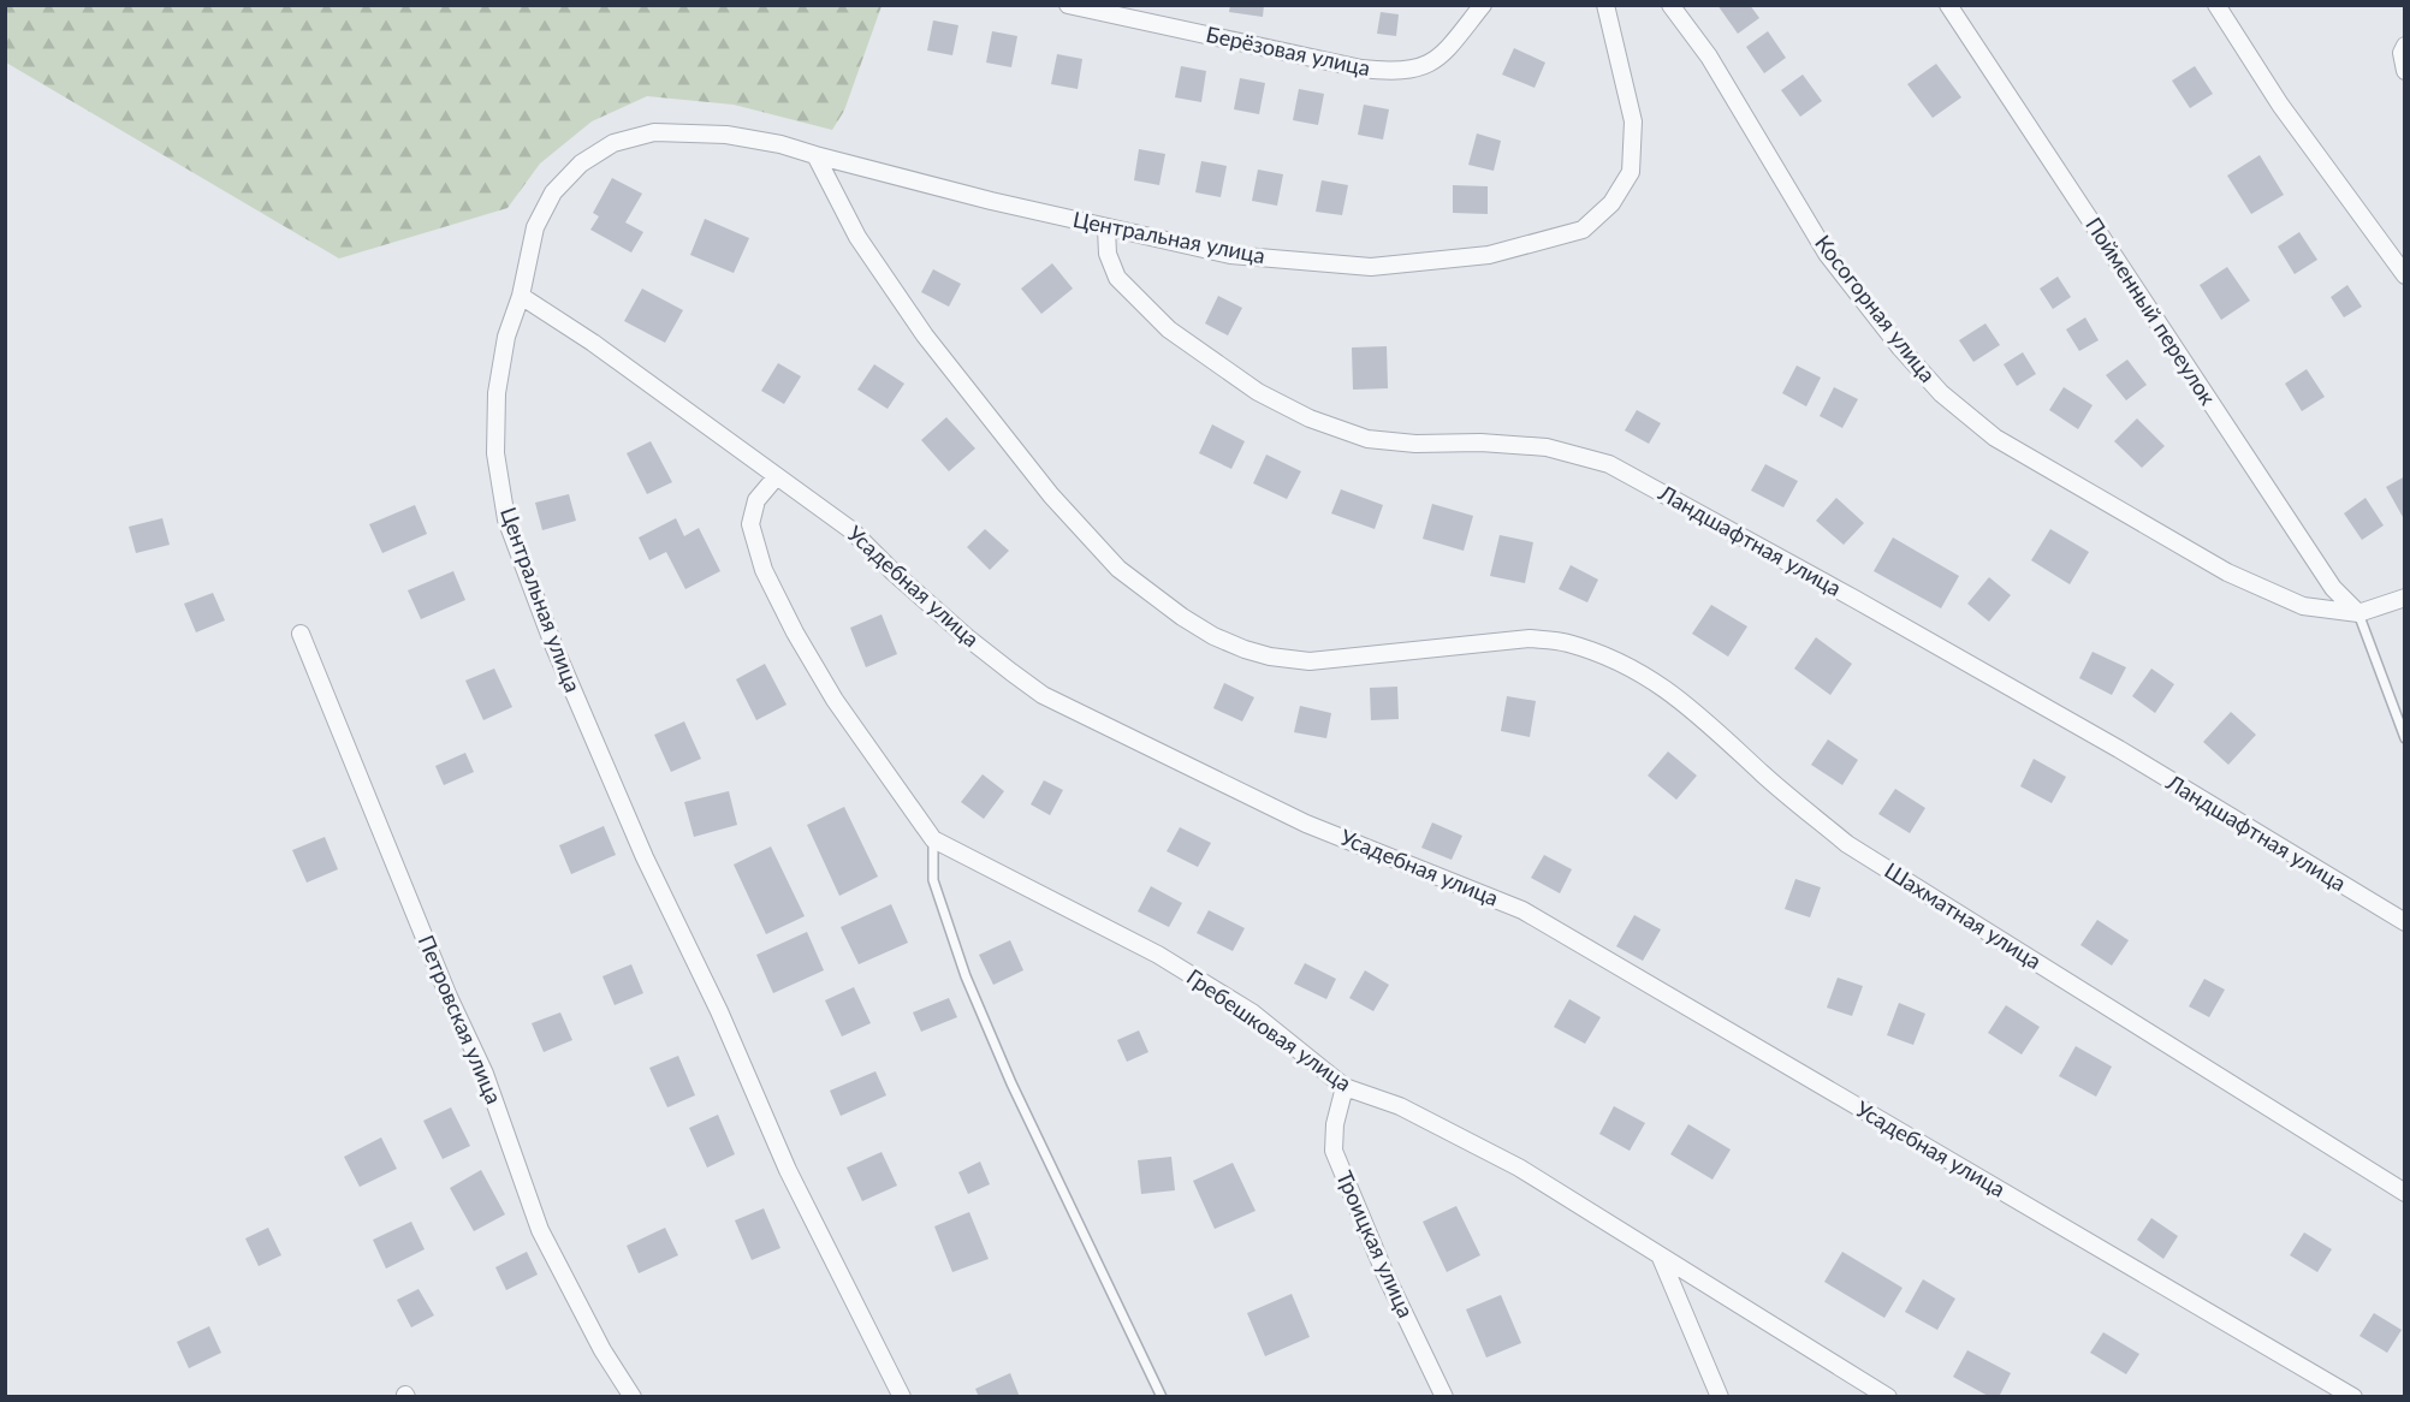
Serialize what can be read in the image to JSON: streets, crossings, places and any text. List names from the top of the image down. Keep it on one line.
{"streets":{"street":["Берёзовая улица","Центральная улица","Косогорная улица","Пойменный переулок","Ландшафтная улица","Усадебная улица","Шахматная улица","Петровская улица","Гребешковая улица","Троицкая улица"]},"crossings":[["Центральная улица","Ландшафтная улица"],["Центральная улица","Усадебная улица"],["Центральная улица","Шахматная улица"],["Косогорная улица","Пойменный переулок"],["Усадебная улица","Гребешковая улица"],["Гребешковая улица","Троицкая улица"]]}
